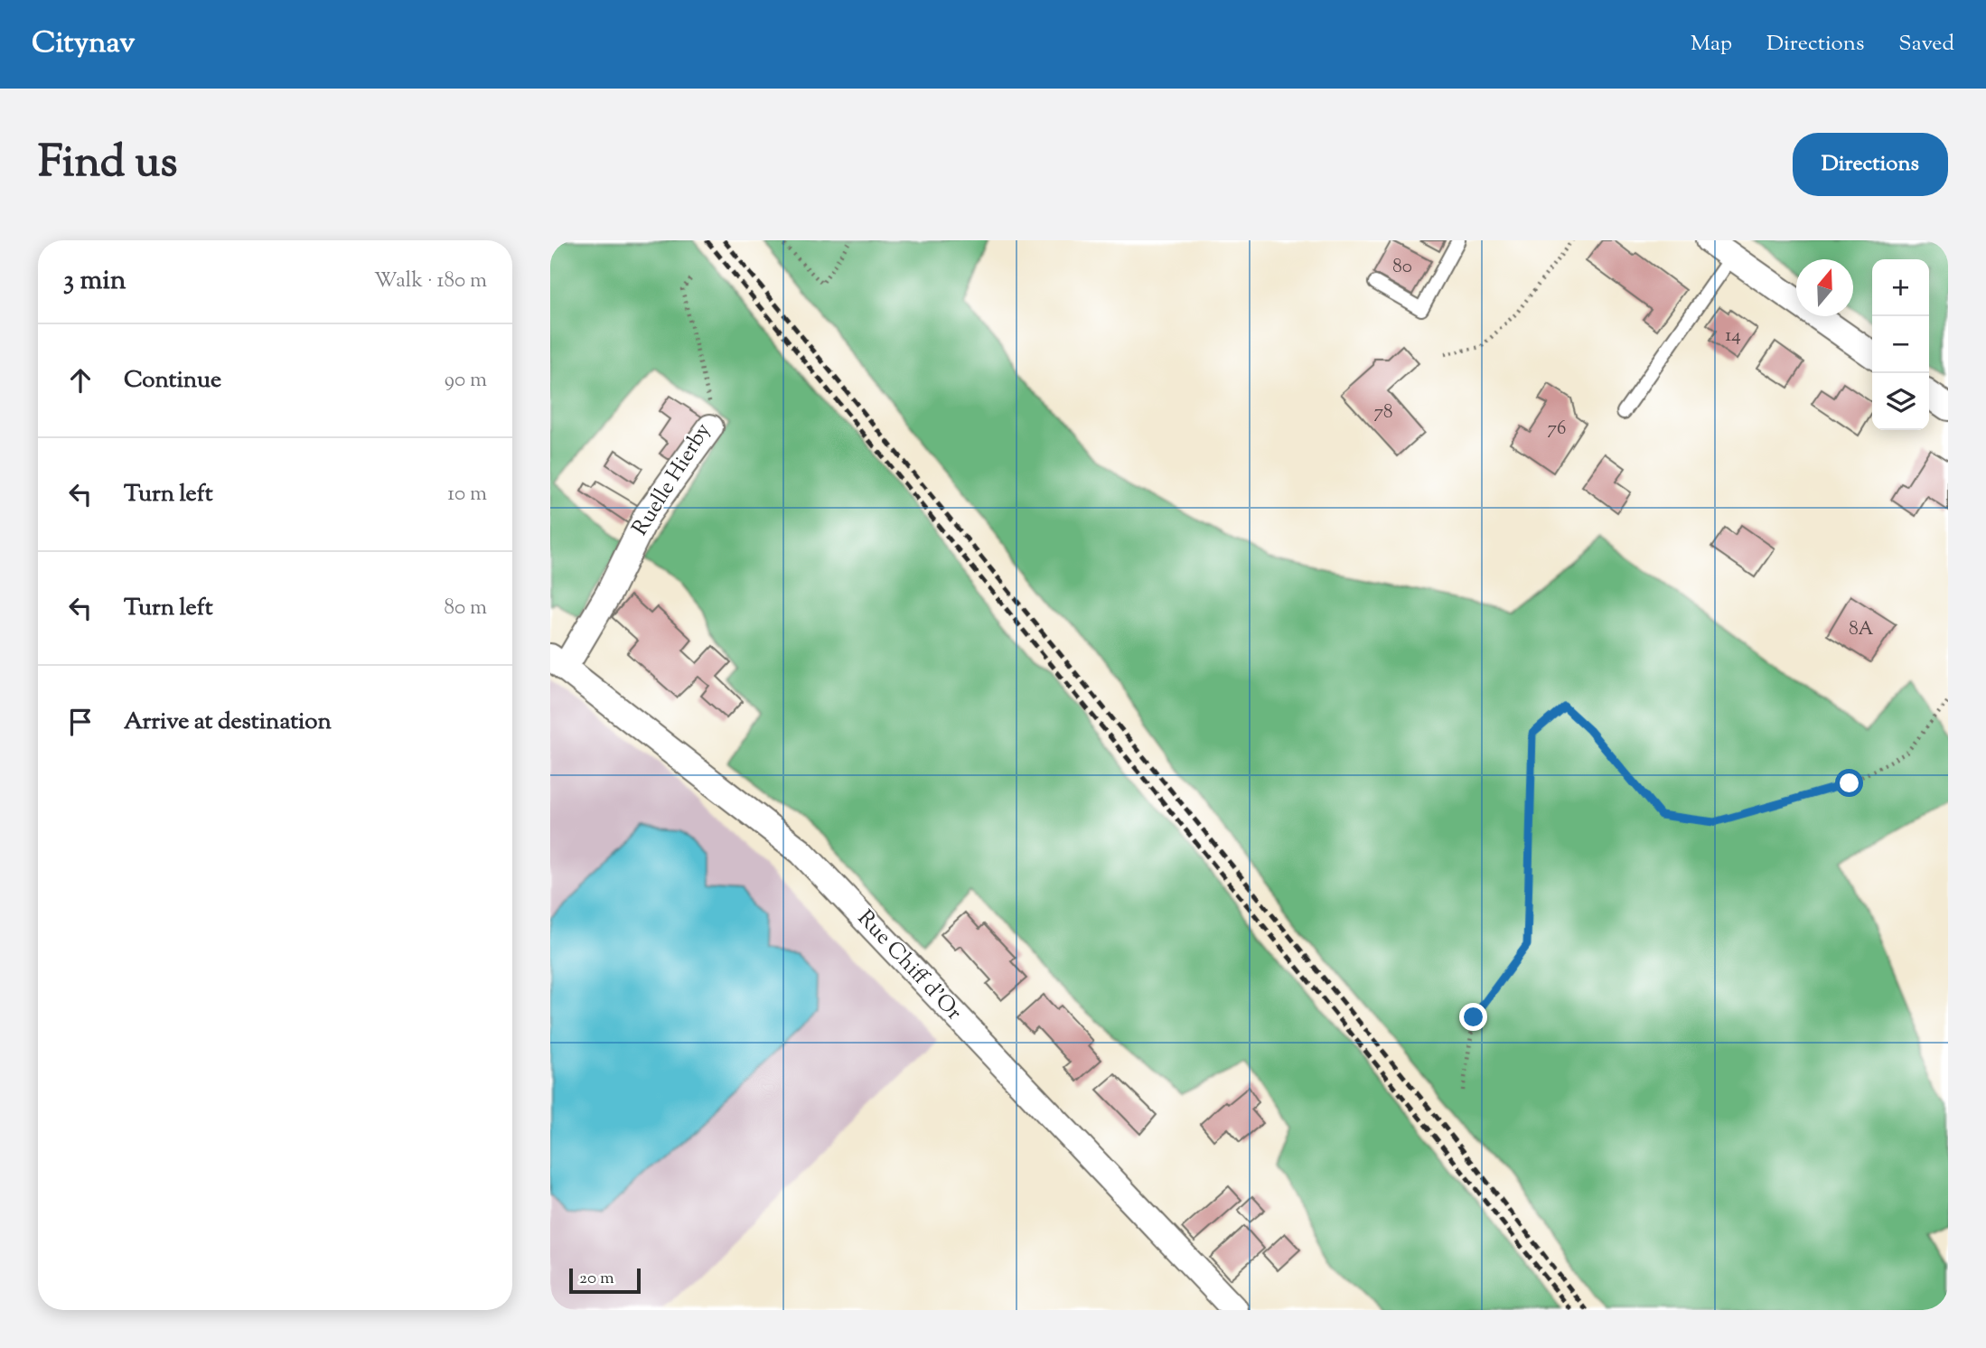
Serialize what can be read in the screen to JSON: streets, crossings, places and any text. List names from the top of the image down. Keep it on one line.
{"streets":{"street":["Ruelle Hierby","Rue Chiff d'Or"]},"crossings":[["Ruelle Hierby","Rue Chiff d'Or"]],"house_numbers":["80","14","78","76","8A"],"scale_bar":"20 m","north":"top","page":{"header":"Citynav","nav":["Map","Directions","Saved"],"title":"Find us","buttons":"Directions","heading":["3 min","Walk · 180 m"],"map_buttons":["+","−"],"list":[["Continue","90 m"],["Turn left","10 m"],["Turn left","80 m"],"Arrive at destination"],"scale":"20 m"}}
